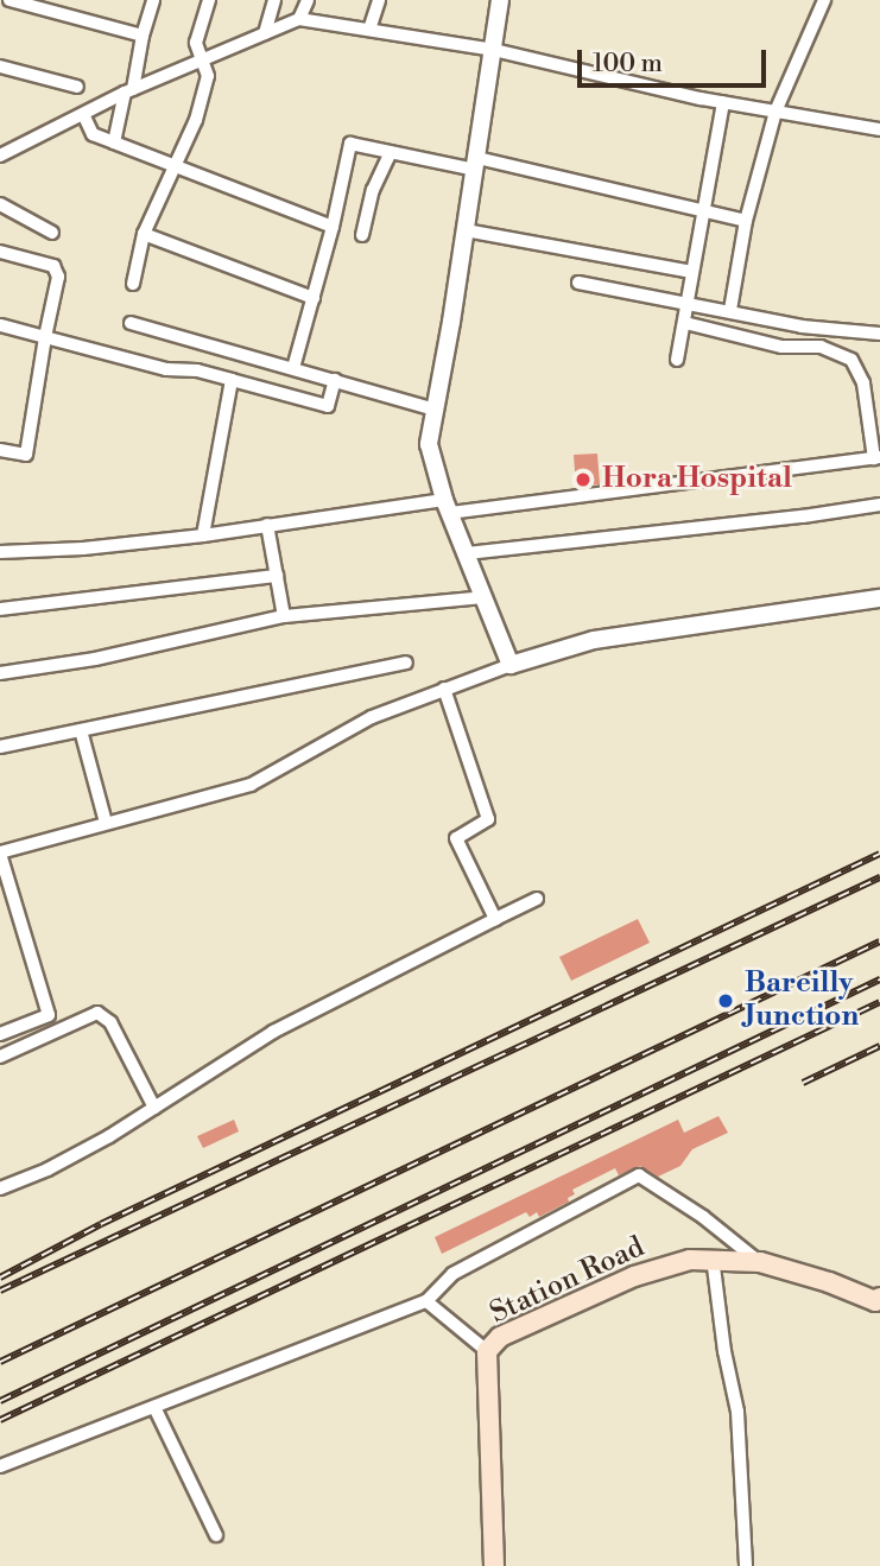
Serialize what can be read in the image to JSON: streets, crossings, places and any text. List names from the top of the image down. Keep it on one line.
{"streets":{"main road":["Station Road"]},"places":["Hora Hospital","Bareilly Junction"],"scale_bar":"100 m"}
